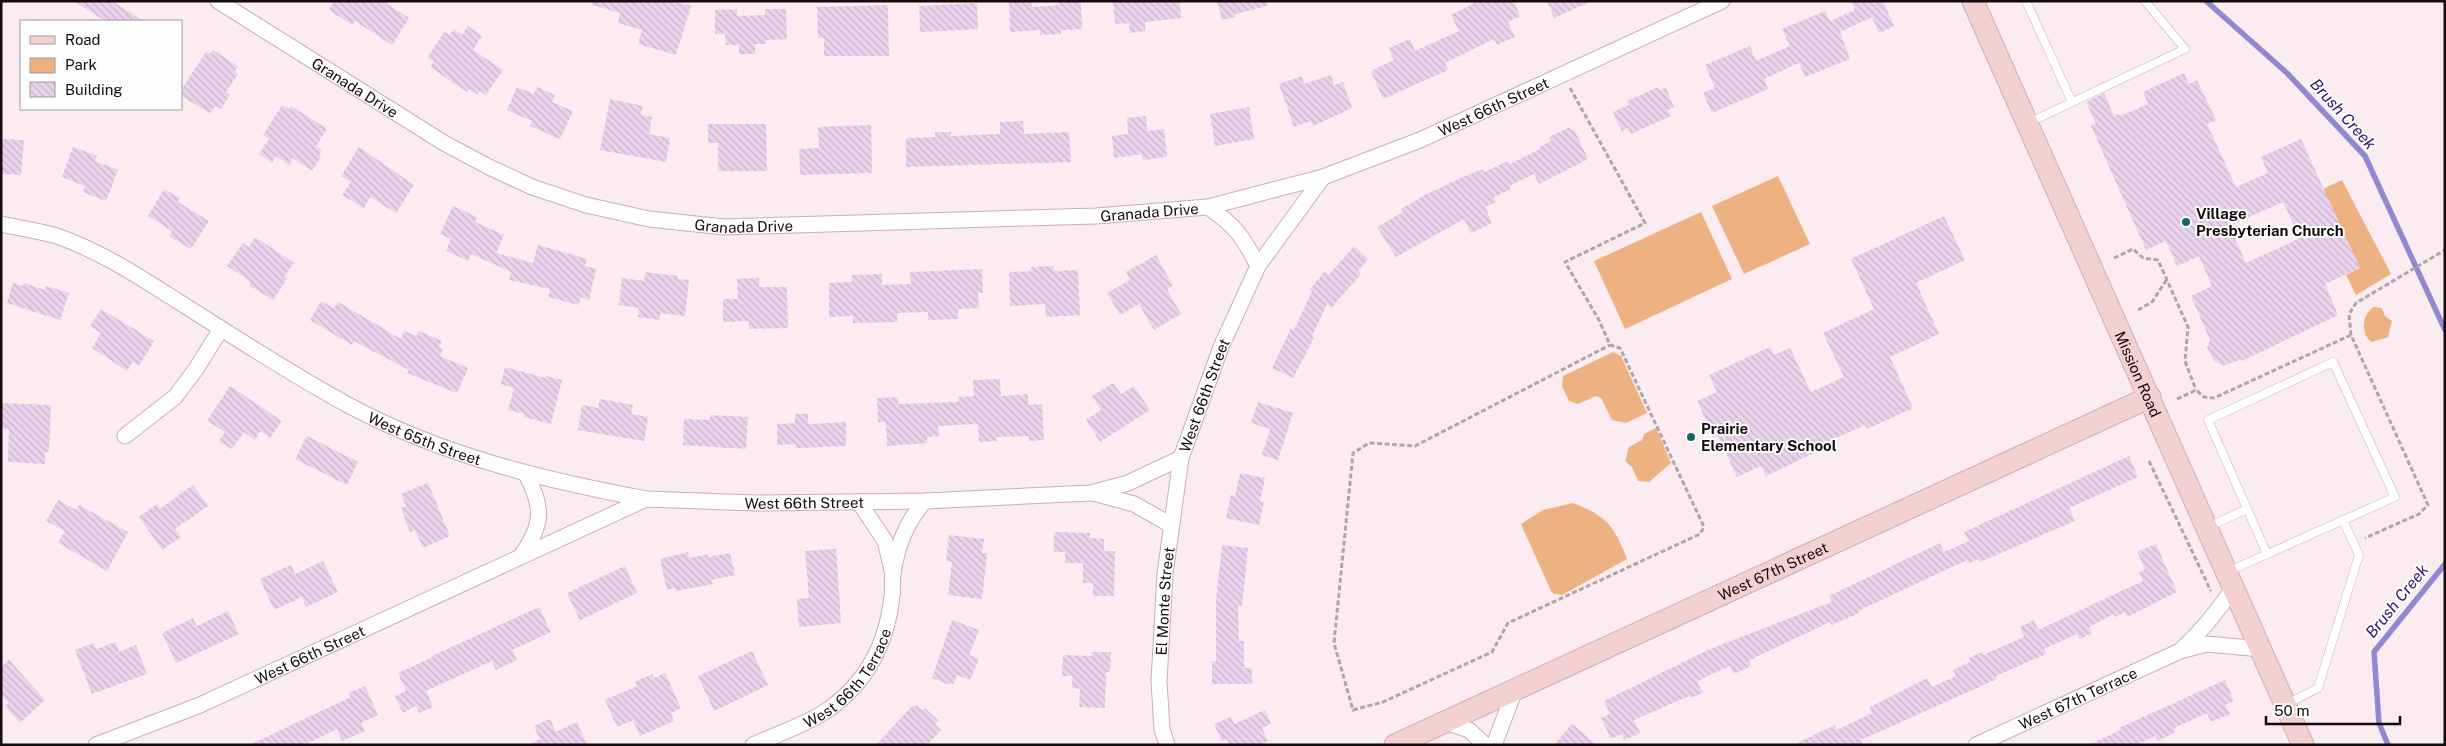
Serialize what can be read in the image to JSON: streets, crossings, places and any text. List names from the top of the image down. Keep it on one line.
{"streets":{"street":["Granada Drive","West 66th Street","Mission Road","West 65th Street","West 67th Street","El Monte Street","West 66th Terrace","West 67th Terrace"]},"crossings":[["Granada Drive","West 66th Street"],["West 66th Street","West 65th Street"],["West 66th Street","El Monte Street"],["West 66th Street","West 66th Terrace"],["Mission Road","West 67th Street"],["Mission Road","West 67th Terrace"]],"water":["Brush Creek"],"places":["Village Presbyterian Church","Prairie Elementary School"],"legend":["Road","Park","Building"],"scale_bar":"50 m"}
